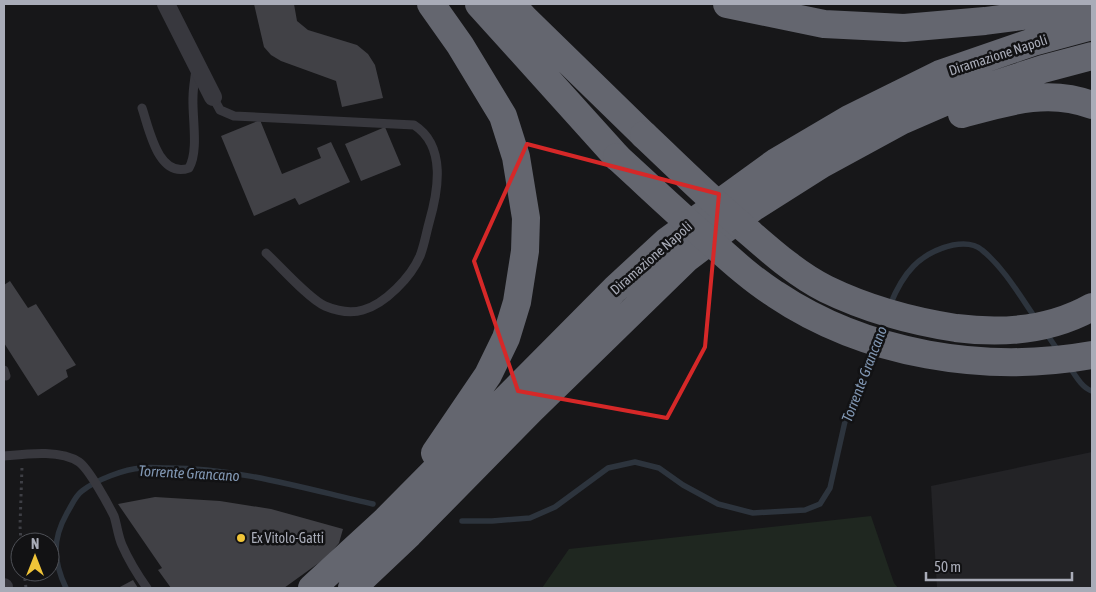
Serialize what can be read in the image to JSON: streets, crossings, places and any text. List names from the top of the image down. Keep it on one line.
{"streets":{"highway":["Diramazione Napoli"]},"water":["Torrente Grancano"],"places":["Ex Vitolo-Gatti"],"scale_bar":"50 m","north":"top"}
